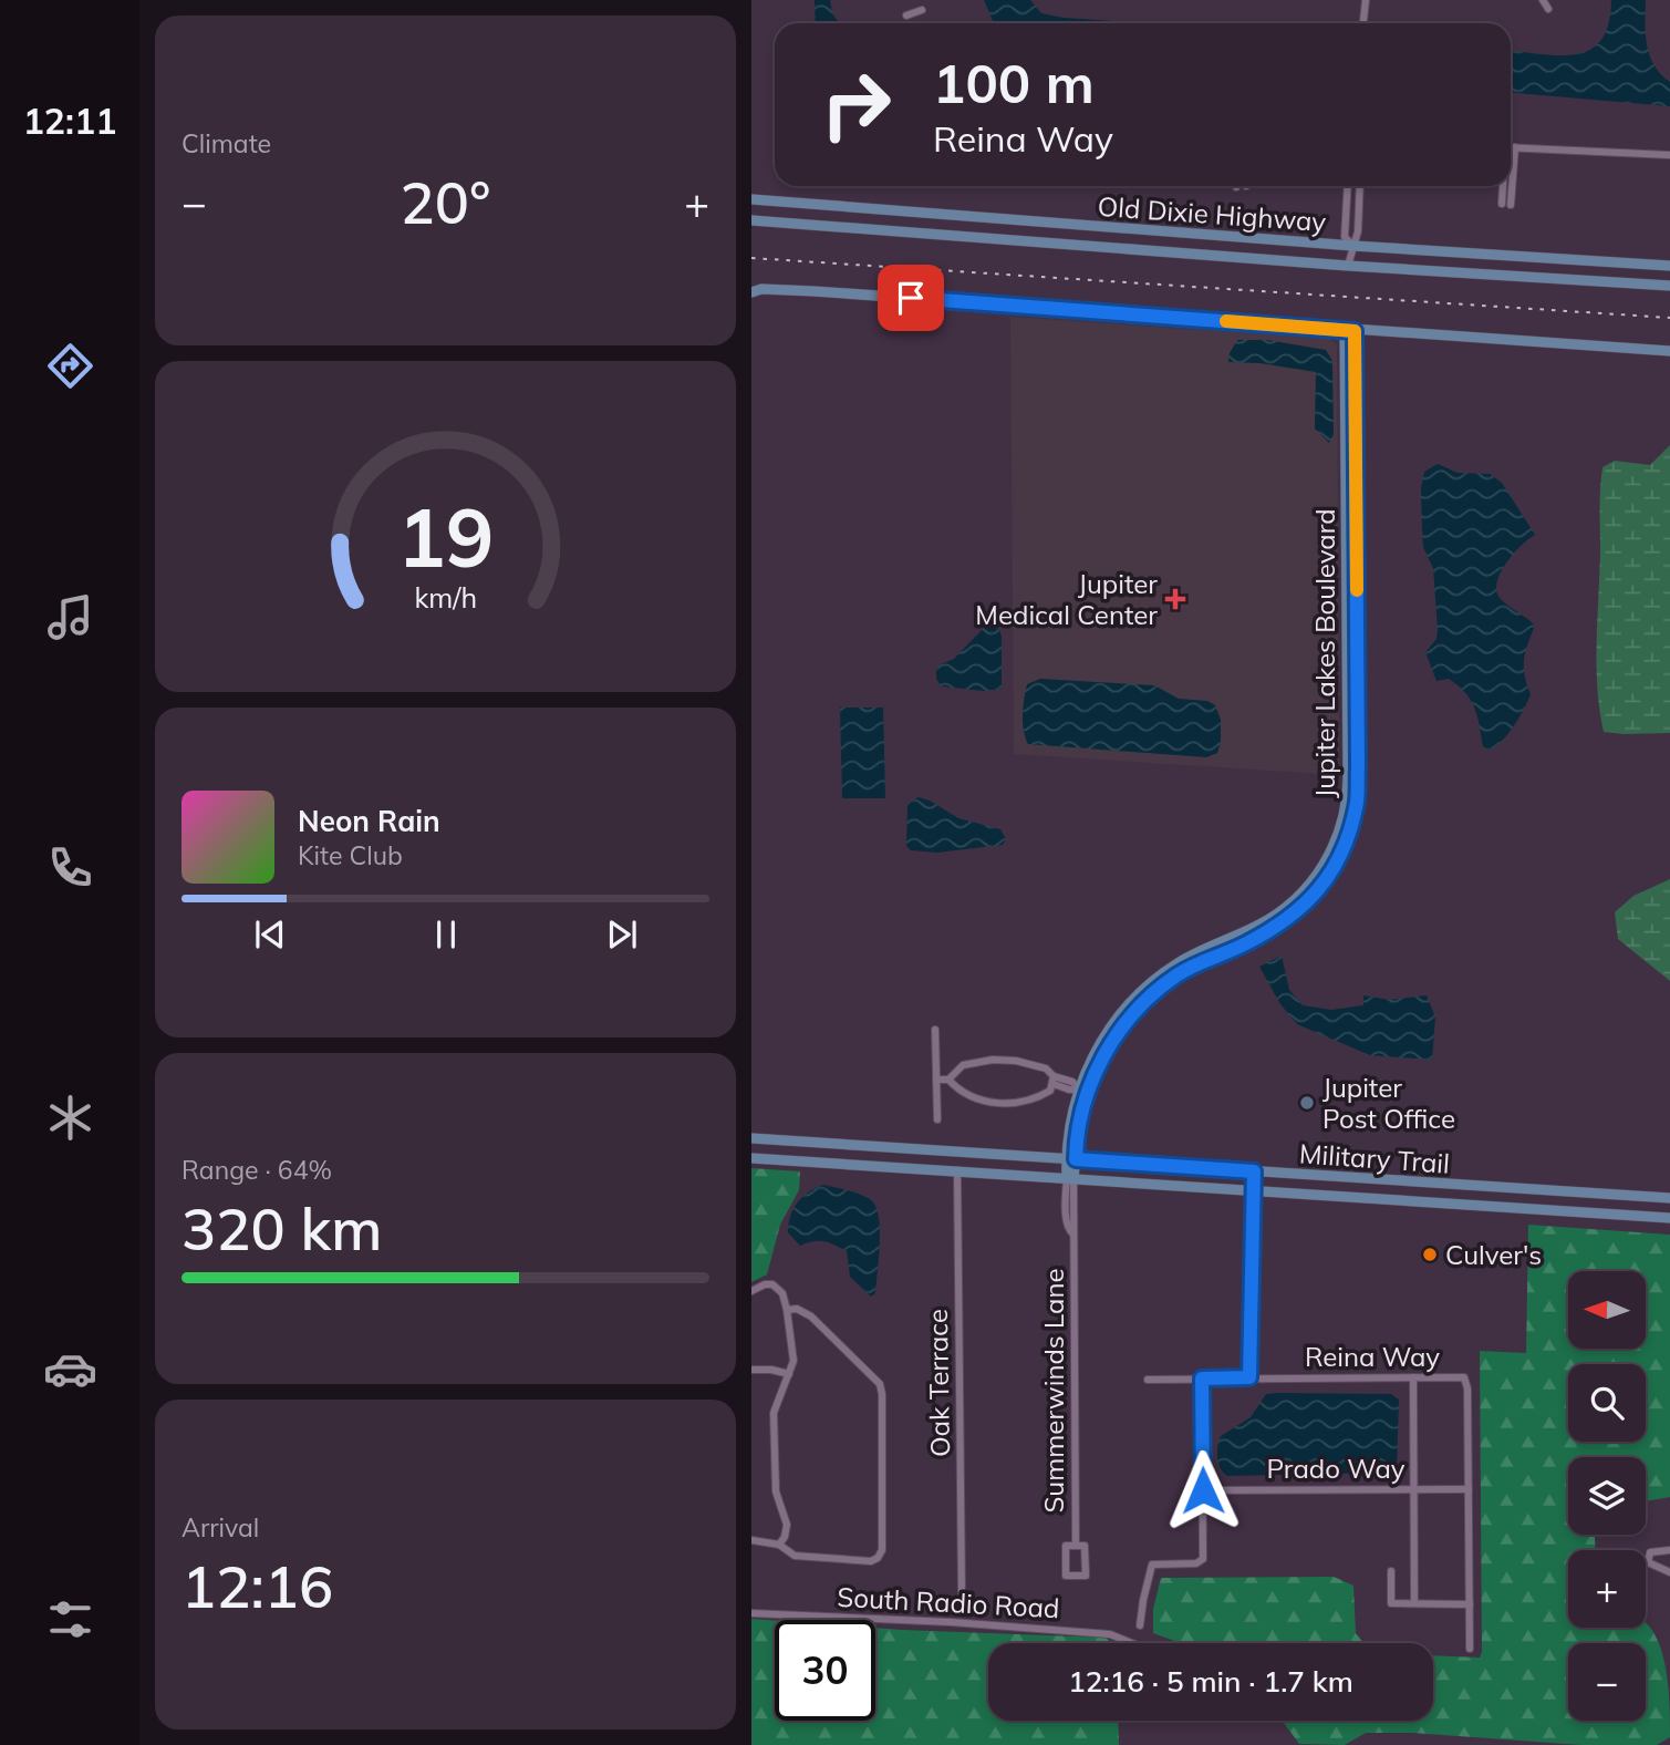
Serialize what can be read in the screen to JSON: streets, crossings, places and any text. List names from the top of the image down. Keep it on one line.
{"streets":{"main road":["Old Dixie Highway","Jupiter Lakes Boulevard","Military Trail"],"street":["Reina Way","Oak Terrace","Summerwinds Lane","Prado Way","South Radio Road"]},"crossings":[["Jupiter Lakes Boulevard","Military Trail"],["Jupiter Lakes Boulevard","Summerwinds Lane"],["Military Trail","Oak Terrace"],["Military Trail","Summerwinds Lane"],["Reina Way","Prado Way"]],"places":{"health":["Jupiter Medical Center"],"other":["Jupiter Post Office","Culver's"]},"north":"left","page":{"tabs":"12:11","tile":["Climate",["Range · 64%","320 km"],["Arrival","12:16"]],"turn":["100 m","Reina Way"],"heat":["−","20°","+"],"song":["Neon Rain","Kite Club"],"map_buttons":["+","−"],"limit":"30","trip":"12:16 · 5 min · 1.7 km","gauge":["19","km/h"]}}
